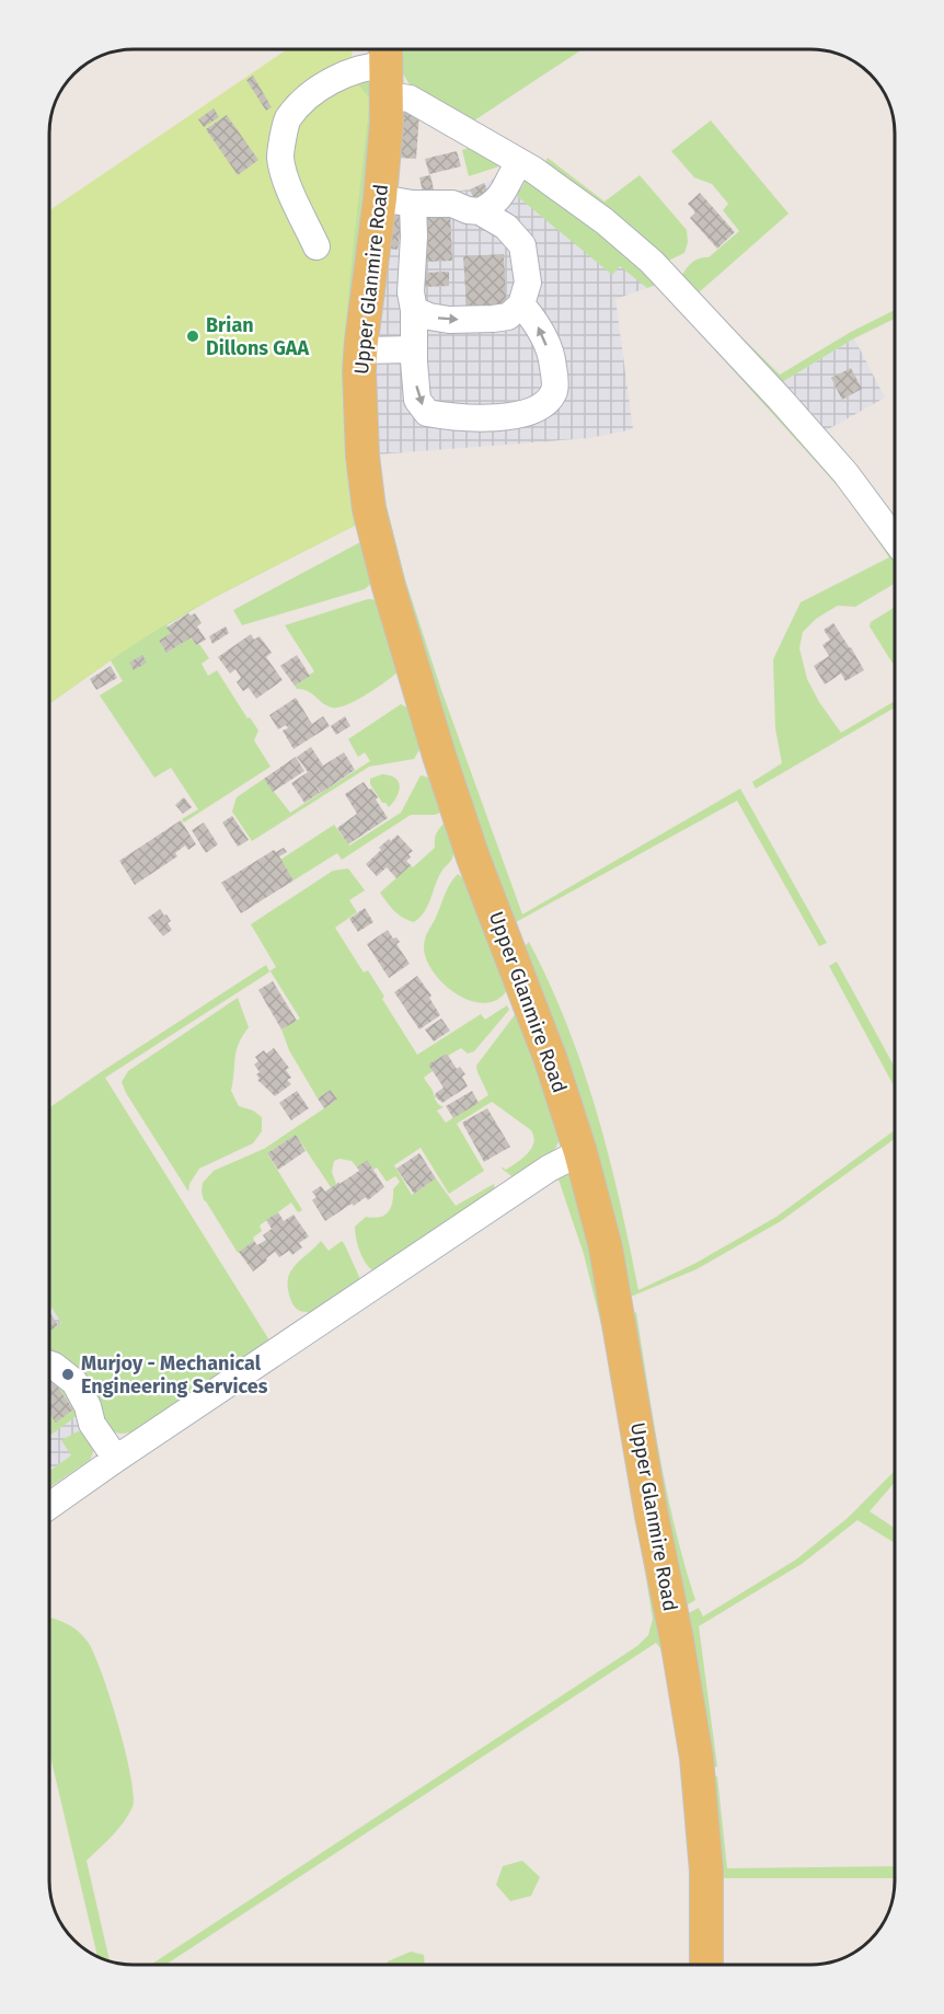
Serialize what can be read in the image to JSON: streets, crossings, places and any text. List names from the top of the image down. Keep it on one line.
{"streets":{"main road":["Upper Glanmire Road"]},"places":["Brian Dillons GAA","Murjoy - Mechanical Engineering Services"]}
